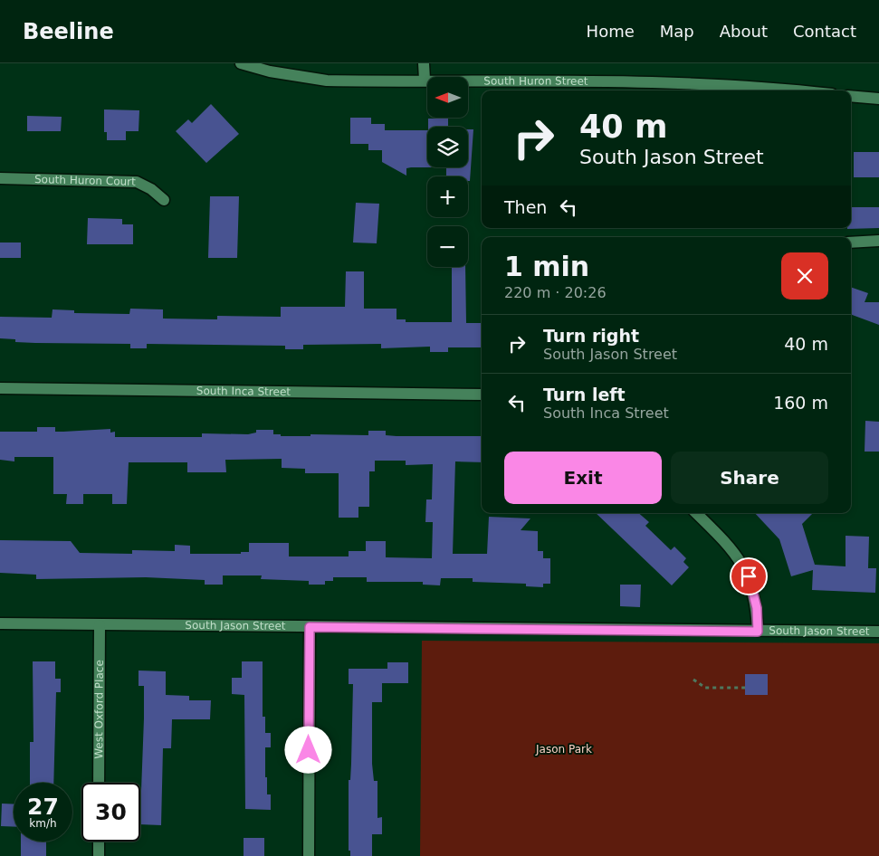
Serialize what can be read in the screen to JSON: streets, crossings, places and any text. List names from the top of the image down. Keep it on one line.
{"streets":{"street":["South Huron Street","South Huron Court","South Inca Street","South Jason Street","West Oxford Place"]},"crossings":[["South Jason Street","West Oxford Place"]],"parks":["Jason Park"],"north":"left","page":{"header":"Beeline","nav":["Home","Map","About","Contact"],"map_buttons":["+","−"],"turn":["40 m","South Jason Street"],"then":"Then","heading":["1 min","220 m · 20:26"],"list":[{"name":"Turn right","note":"South Jason Street","value":"40 m"},{"name":"Turn left","note":"South Inca Street","value":"160 m"}],"buttons":["Exit","Share"],"speed":"27 km/h","limit":"30"}}
